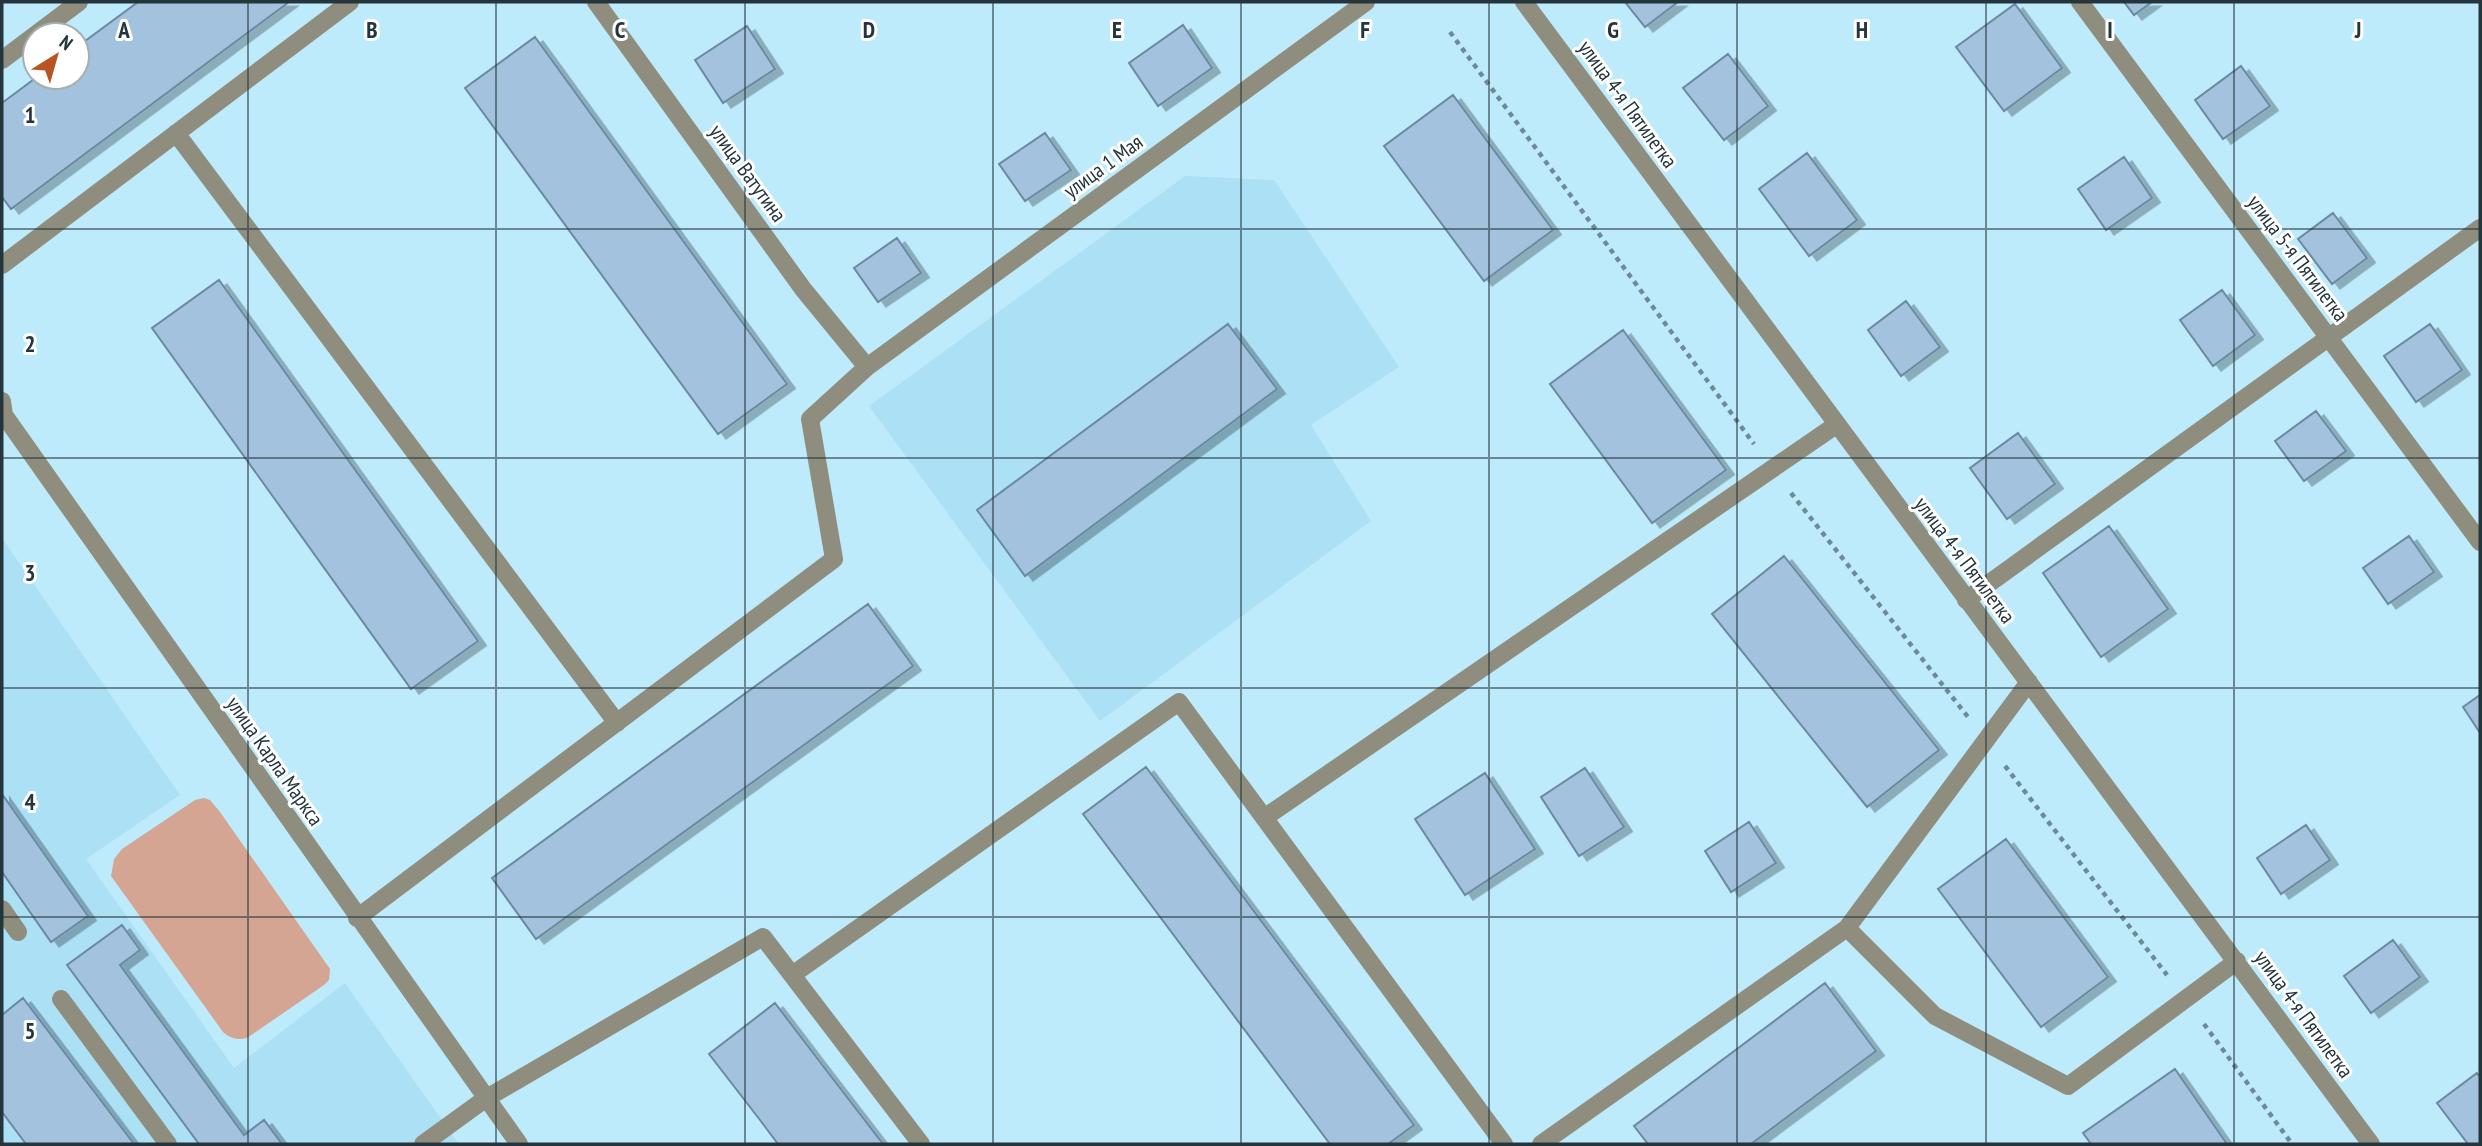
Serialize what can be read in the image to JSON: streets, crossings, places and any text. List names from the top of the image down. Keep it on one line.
{"streets":{"street":["улица 4-я Пятилетка","улица 1 Мая","улица Ватутина","улица 5-я Пятилетка","улица Карла Маркса"]},"crossings":[["улица 1 Мая","улица Ватутина"]],"north":"top right","grid":{"columns":["A","B","C","D","E","F","G","H","I","J"],"rows":["1","2","3","4","5"]}}
